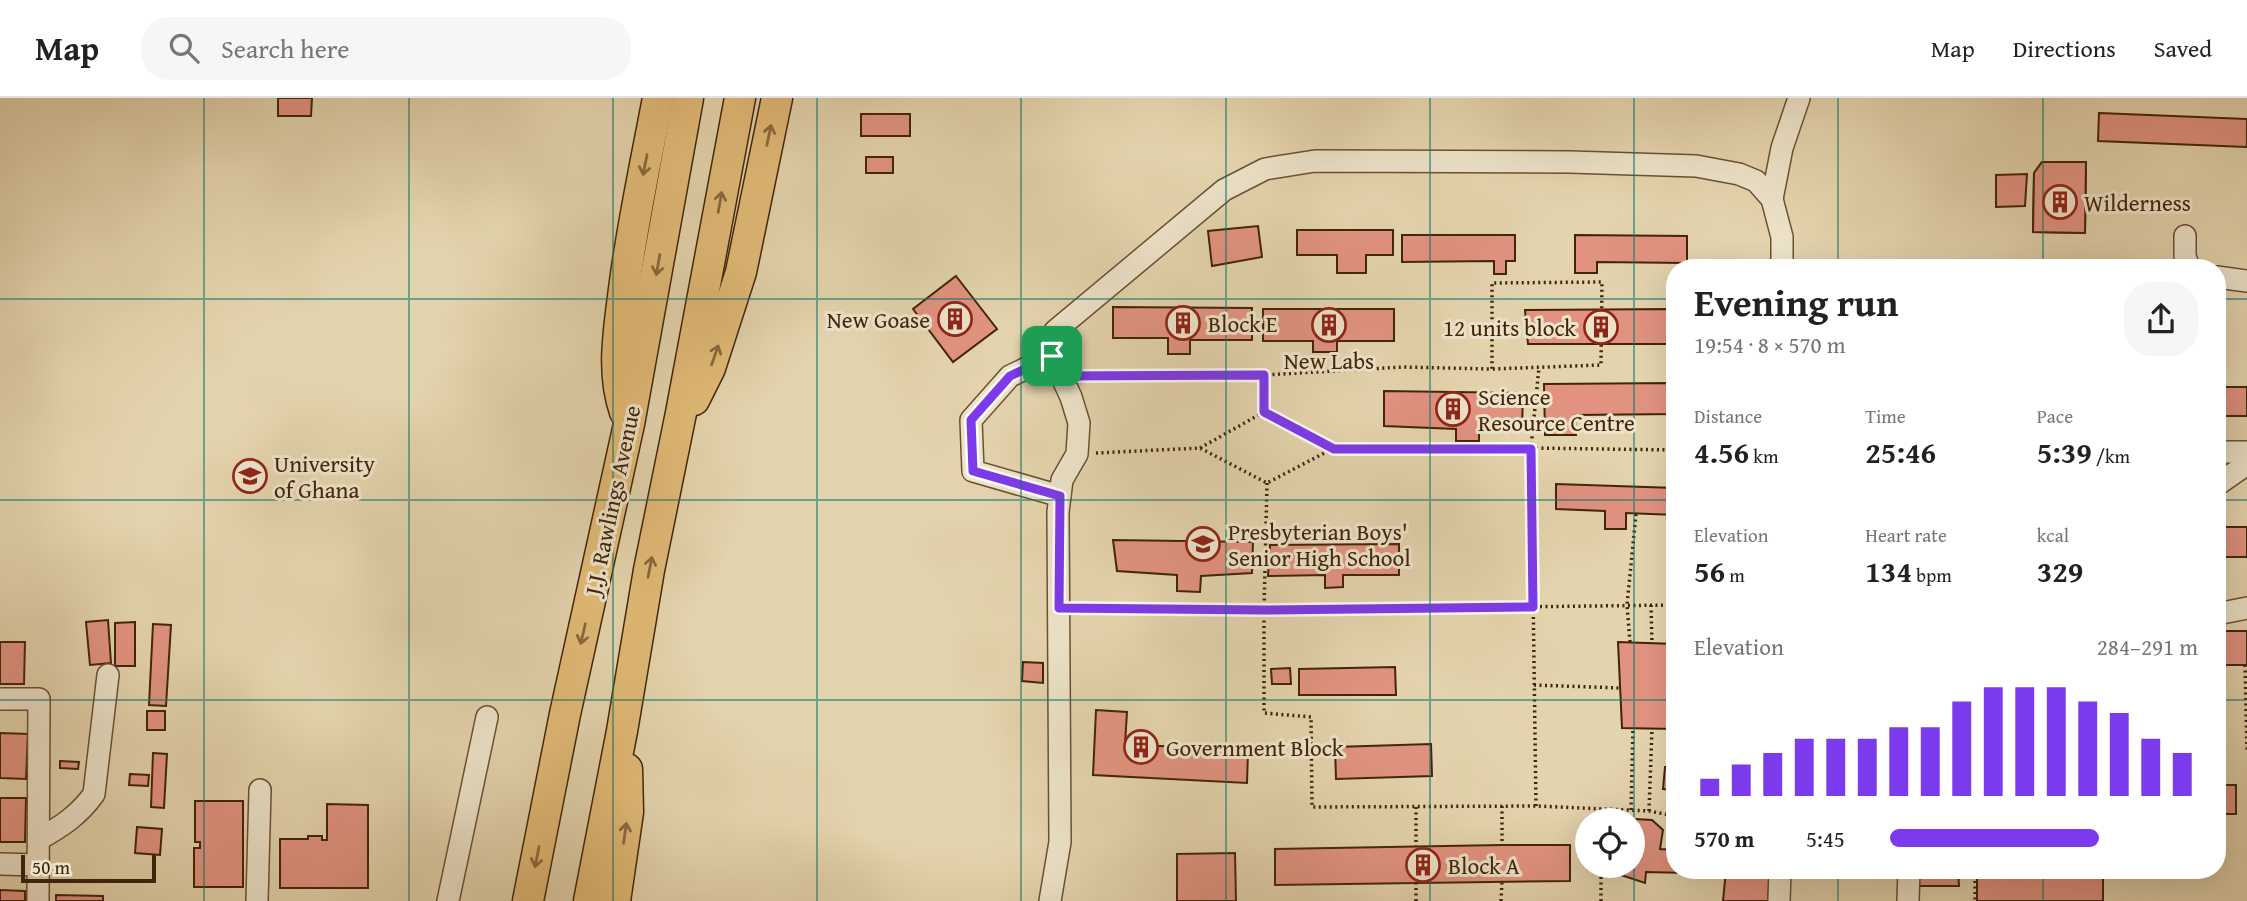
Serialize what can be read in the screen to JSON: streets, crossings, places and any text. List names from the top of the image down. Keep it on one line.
{"streets":{"highway":["J.J. Rawlings Avenue"]},"places":{"building":["Wilderness","New Goase","Block E","New Labs","12 units block","Science Resource Centre","Government Block","Block A"],"school or university":["University of Ghana","Presbyterian Boys' Senior High School"]},"scale_bar":"50 m","page":{"header":"Map","search":"Search here","nav":["Map","Directions","Saved"],"heading":["Evening run","19:54 · 8 × 570 m"],"stats":[["Distance","4.56 km"],["Time","25:46"],["Pace","5:39 /km"],["Elevation","56 m"],["Heart rate","134 bpm"],["kcal","329"]],"chart":["Elevation","284–291 m"],"list":[{"name":"570 m","note":"5:45"}],"scale":"50 m"}}
